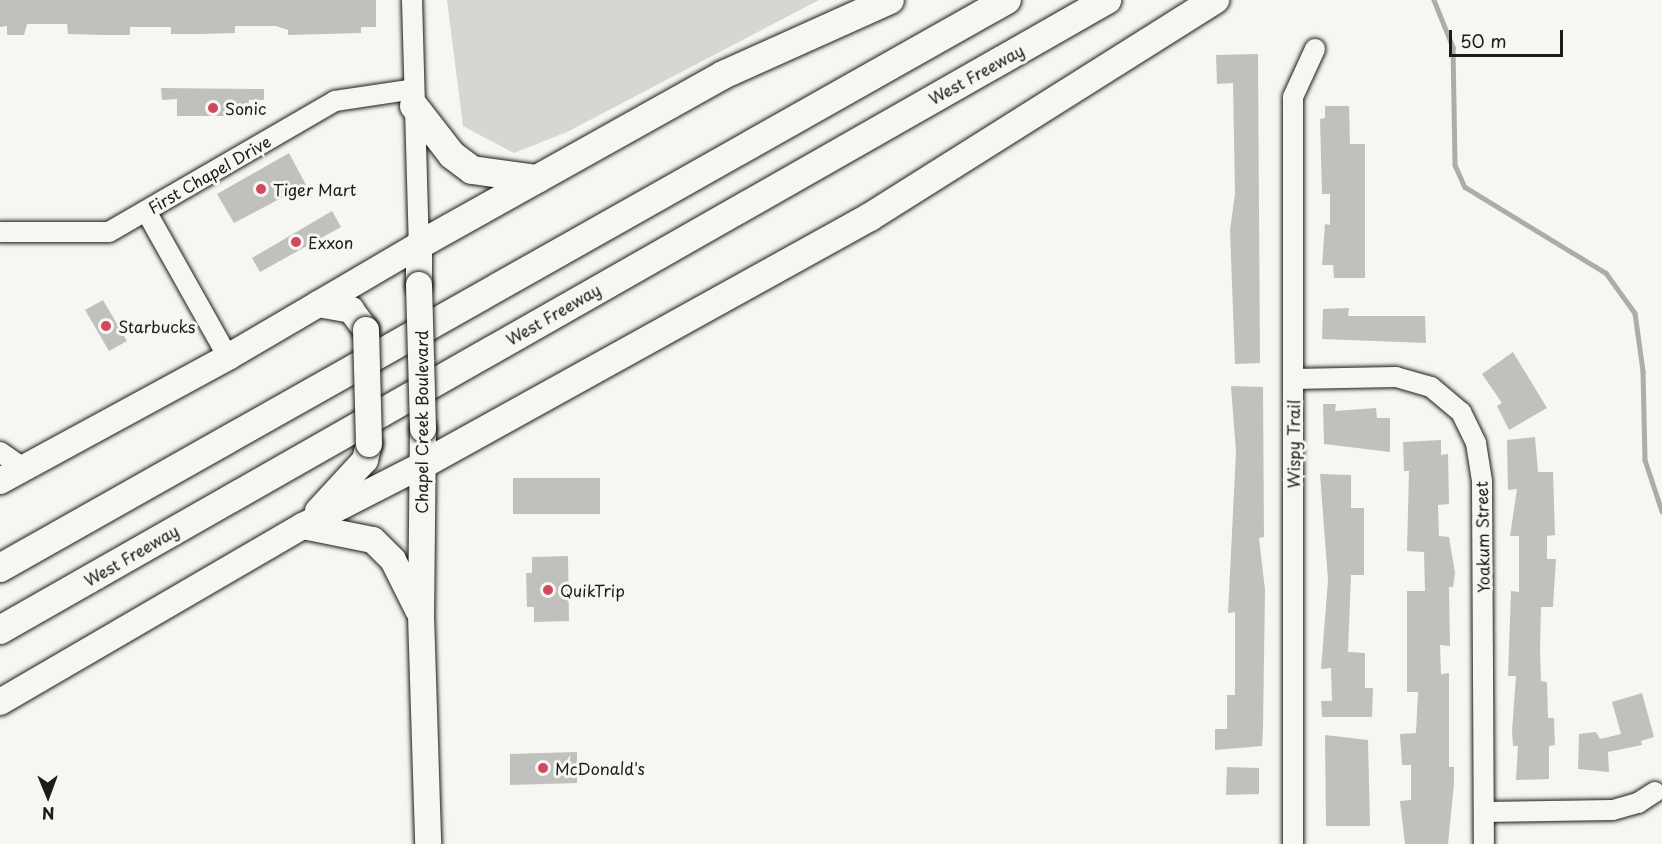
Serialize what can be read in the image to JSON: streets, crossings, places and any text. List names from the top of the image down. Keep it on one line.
{"streets":{"highway":["West Freeway"],"main road":["Chapel Creek Boulevard"],"street":["First Chapel Drive","Wispy Trail","Yoakum Street"]},"crossings":[["First Chapel Drive","Chapel Creek Boulevard"],["Wispy Trail","Yoakum Street"]],"places":["Sonic","Tiger Mart","Exxon","Starbucks","QuikTrip","McDonald's"],"scale_bar":"50 m","north":"bottom"}
